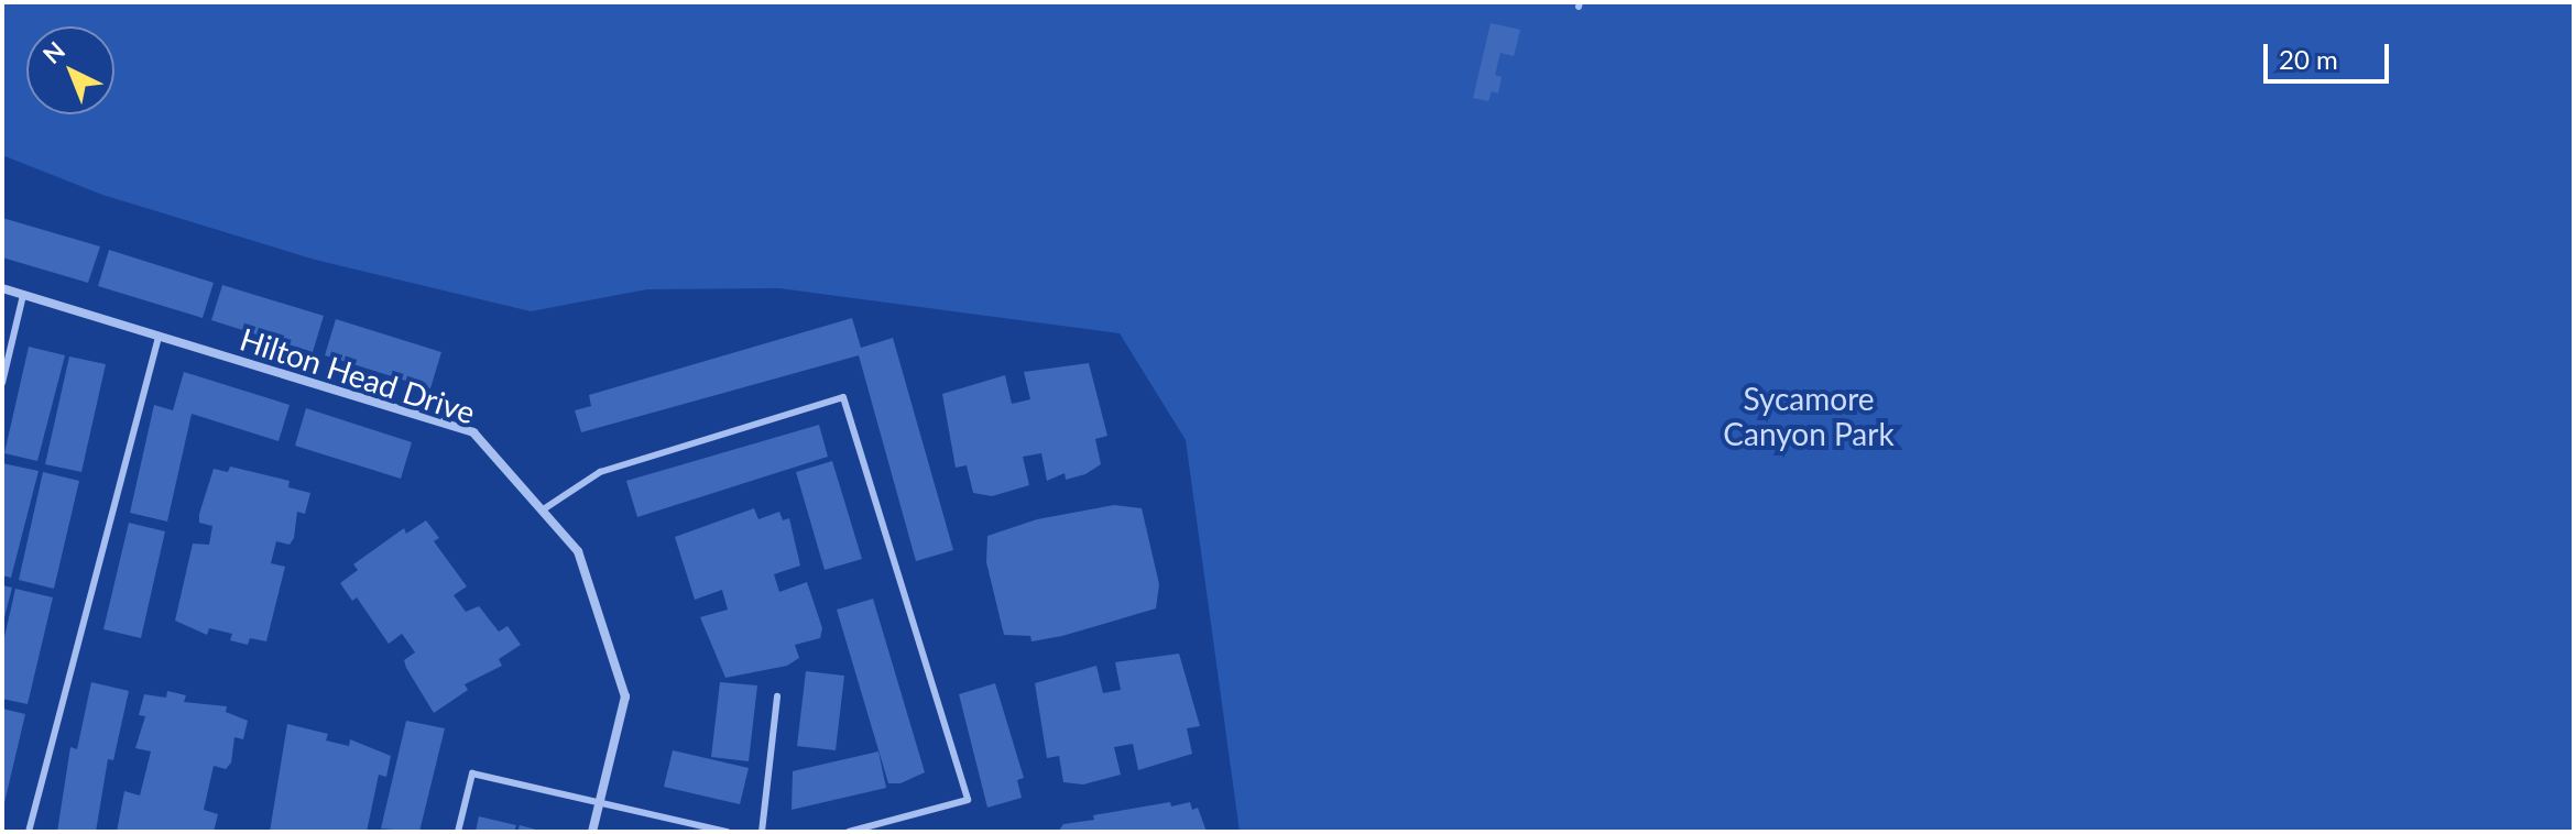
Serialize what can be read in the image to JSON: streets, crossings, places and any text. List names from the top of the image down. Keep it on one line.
{"streets":{"street":["Hilton Head Drive"]},"parks":["Sycamore Canyon Park"],"scale_bar":"20 m","north":"top left"}
